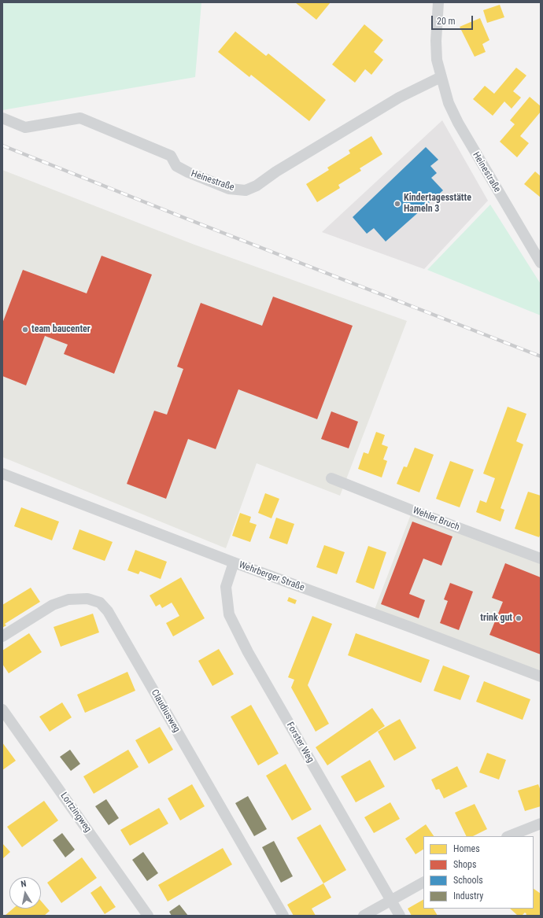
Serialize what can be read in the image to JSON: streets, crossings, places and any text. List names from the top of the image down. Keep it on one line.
{"streets":{"street":["Heinestraße","Wehler Bruch","Wehrberger Straße","Claudiusweg","Forster Weg","Lortzingweg"]},"crossings":[["Wehrberger Straße","Forster Weg"]],"places":["Kindertagesstätte Hameln 3","team baucenter","trink gut"],"legend":["Homes","Shops","Schools","Industry"],"scale_bar":"20 m","north":"top"}
